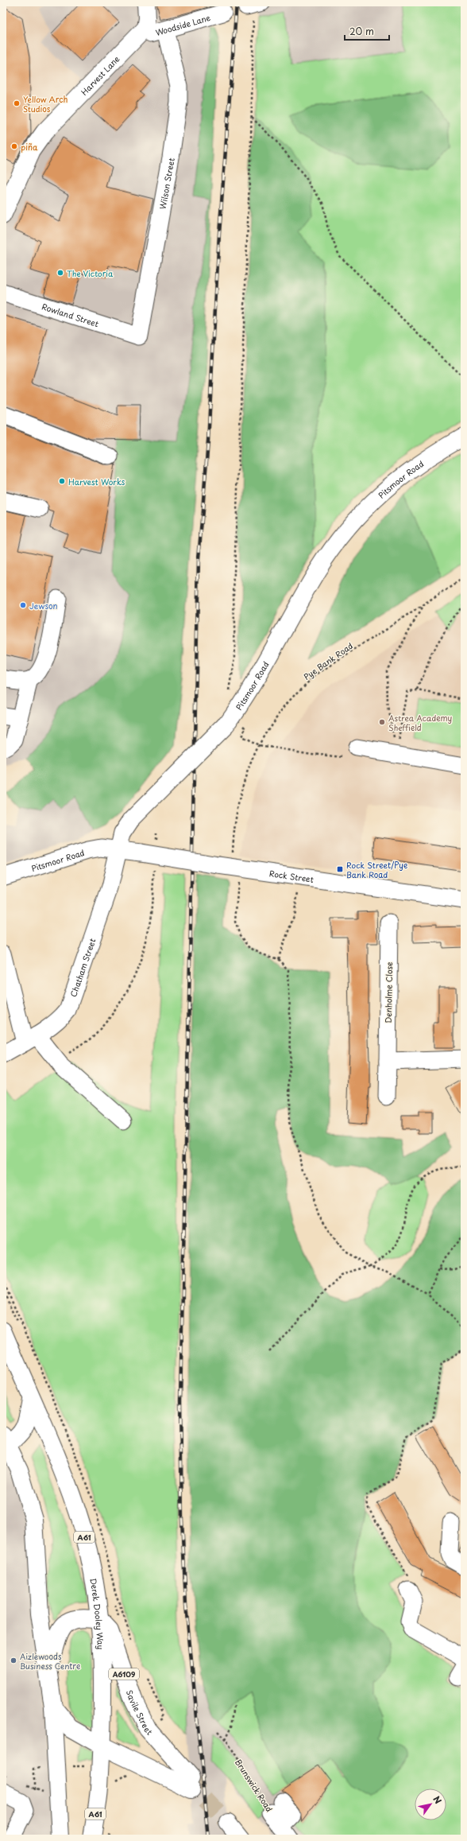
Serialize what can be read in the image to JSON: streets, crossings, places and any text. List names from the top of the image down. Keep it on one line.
{"streets":{"main road":["Harvest Lane","A61","Derek Dooley Way","A6109","Savile Street"],"street":["Woodside Lane","Wilson Street","Rowland Street","Pitsmoor Road","Rock Street","Chatham Street","Denholme Close","Brunswick Road"],"path":["Pye Bank Road"]},"crossings":[["Woodside Lane","Harvest Lane"],["Woodside Lane","Wilson Street"],["Wilson Street","Rowland Street"],["Pitsmoor Road","Rock Street"],["Pitsmoor Road","Chatham Street"],["Pye Bank Road","Rock Street"],["Rock Street","Chatham Street"],["A61","Derek Dooley Way"],["Derek Dooley Way","Savile Street"]],"places":{"other":["Yellow Arch Studios","piña","The Victoria","Harvest Works","Jewson","Astrea Academy Sheffield","Aizlewoods Business Centre"],"transit":["Rock Street/Pye Bank Road"]},"scale_bar":"20 m","north":"top right"}
